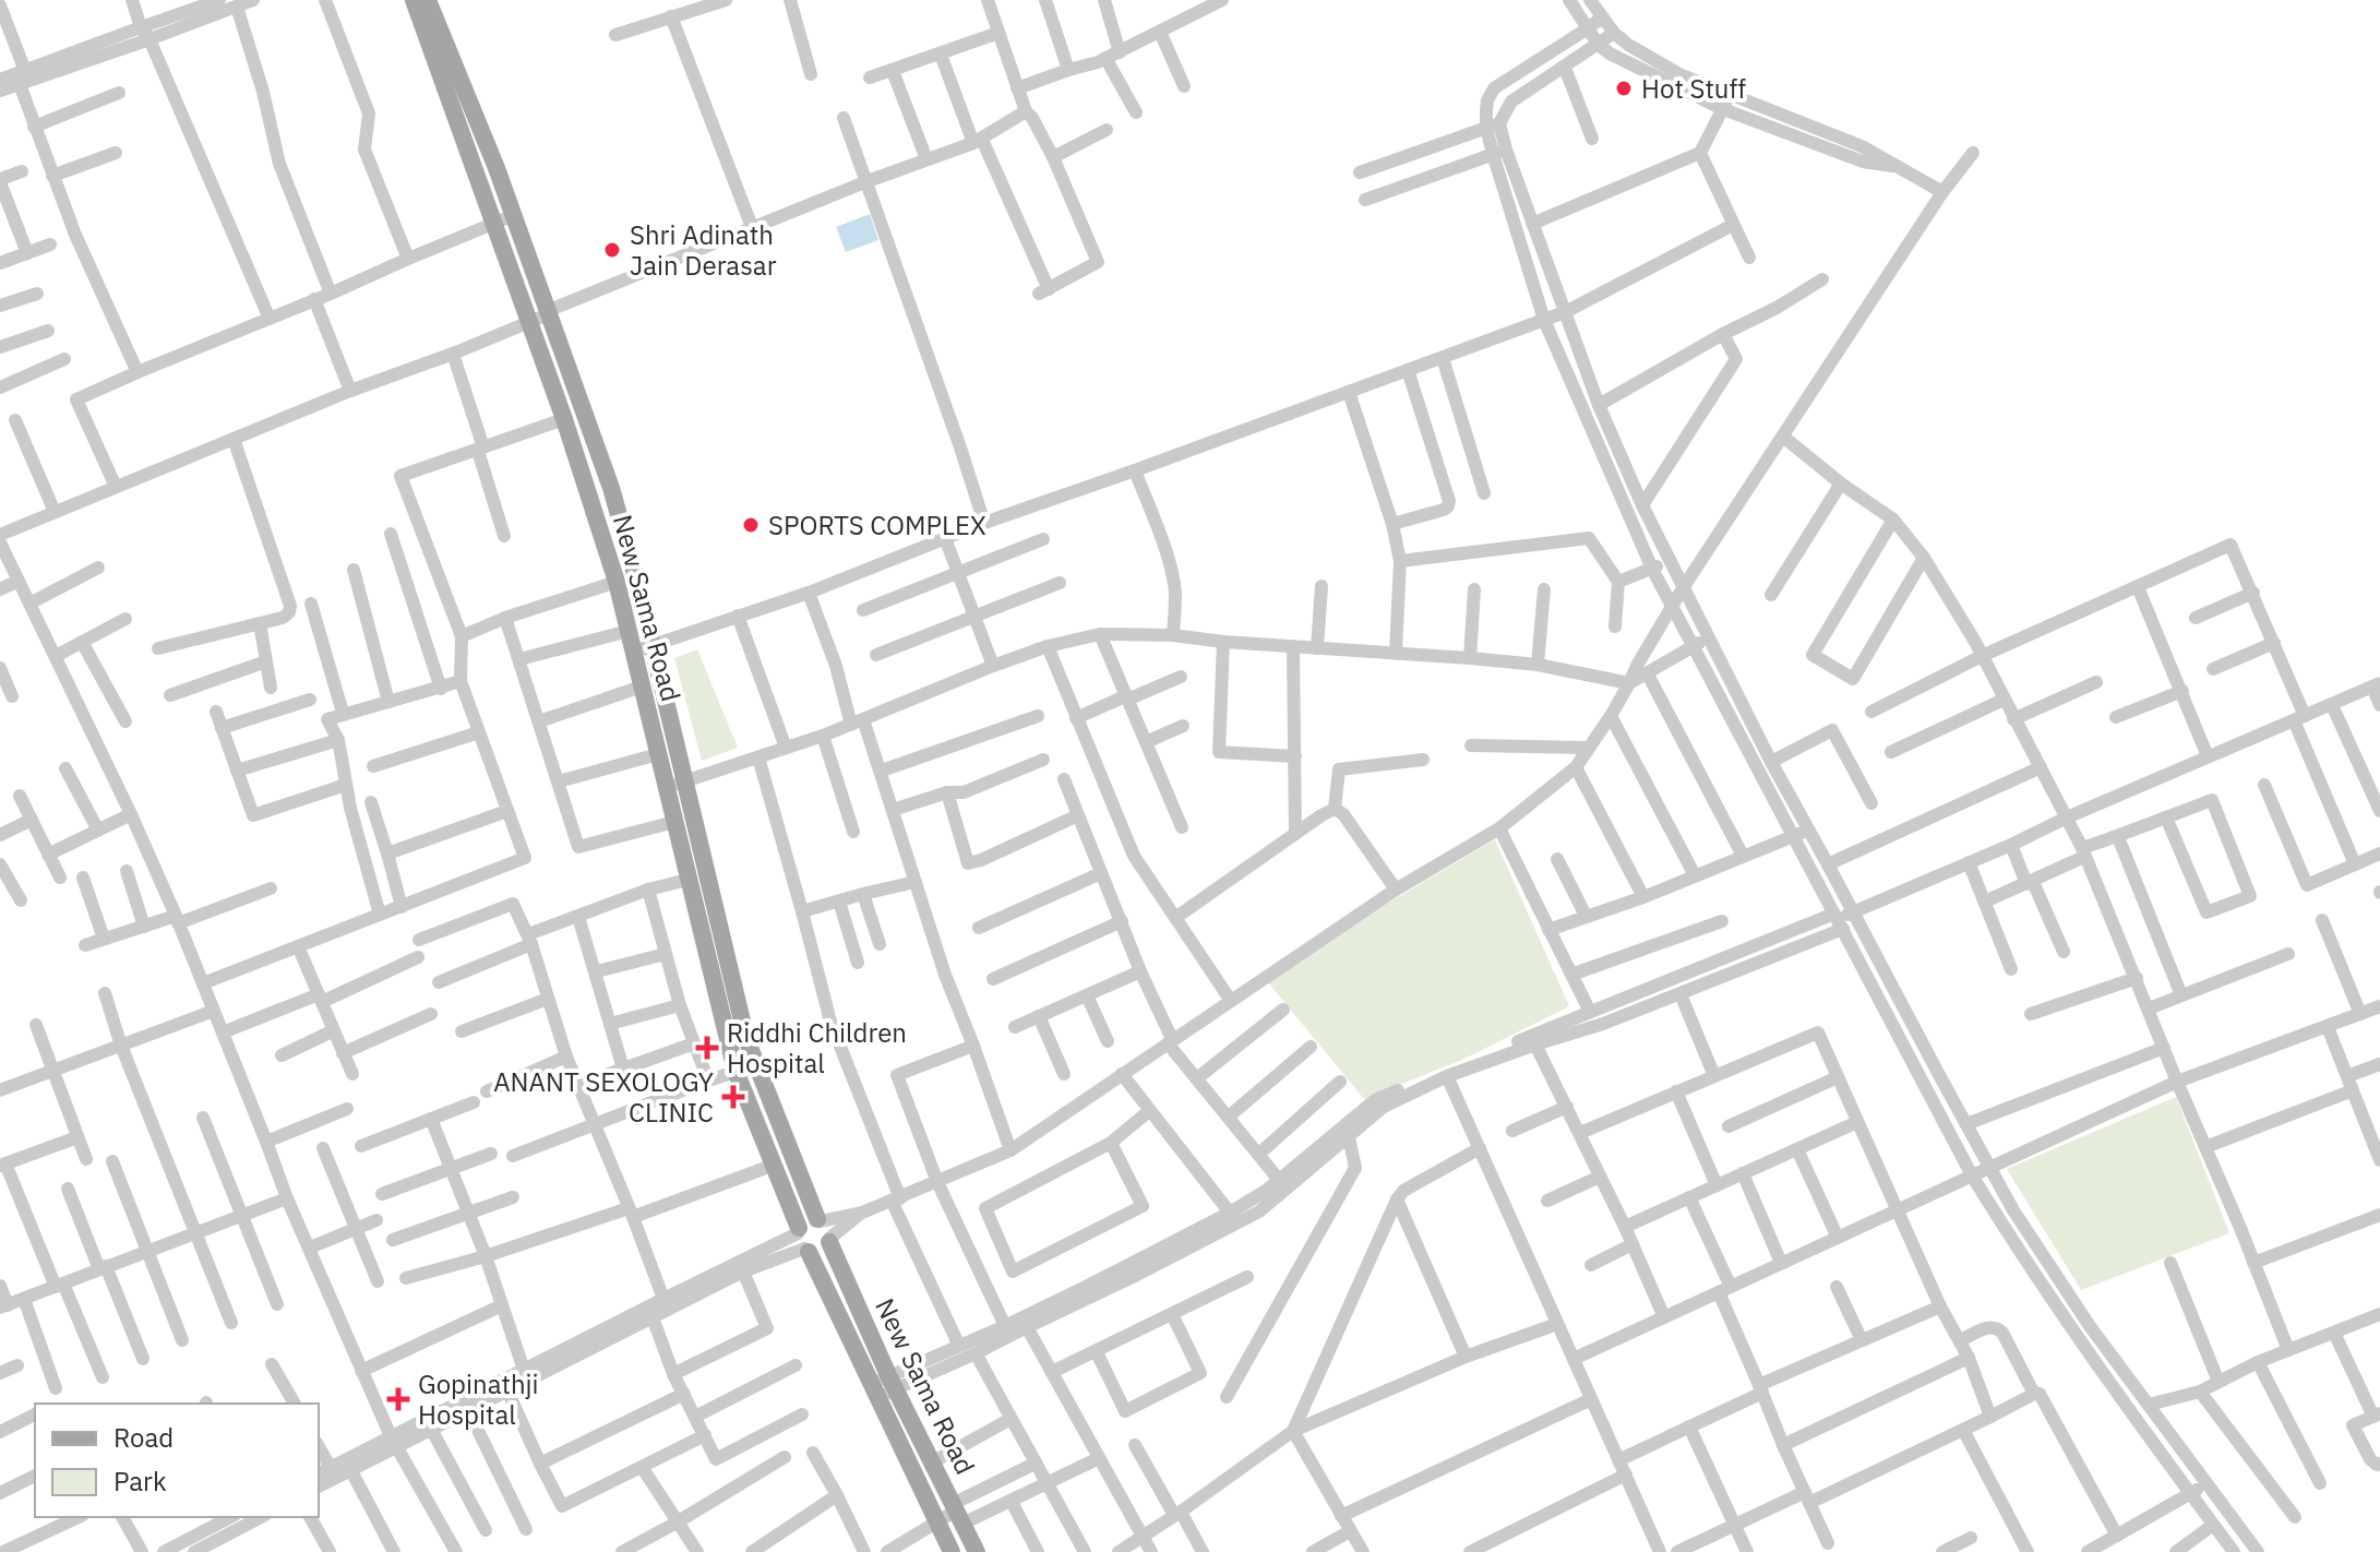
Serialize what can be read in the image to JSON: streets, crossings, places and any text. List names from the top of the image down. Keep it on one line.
{"streets":{"main road":["New Sama Road"]},"places":{"other":["Hot Stuff","Shri Adinath Jain Derasar","SPORTS COMPLEX"],"health":["Riddhi Children Hospital","ANANT SEXOLOGY CLINIC","Gopinathji Hospital"]},"legend":["Road","Park"]}
